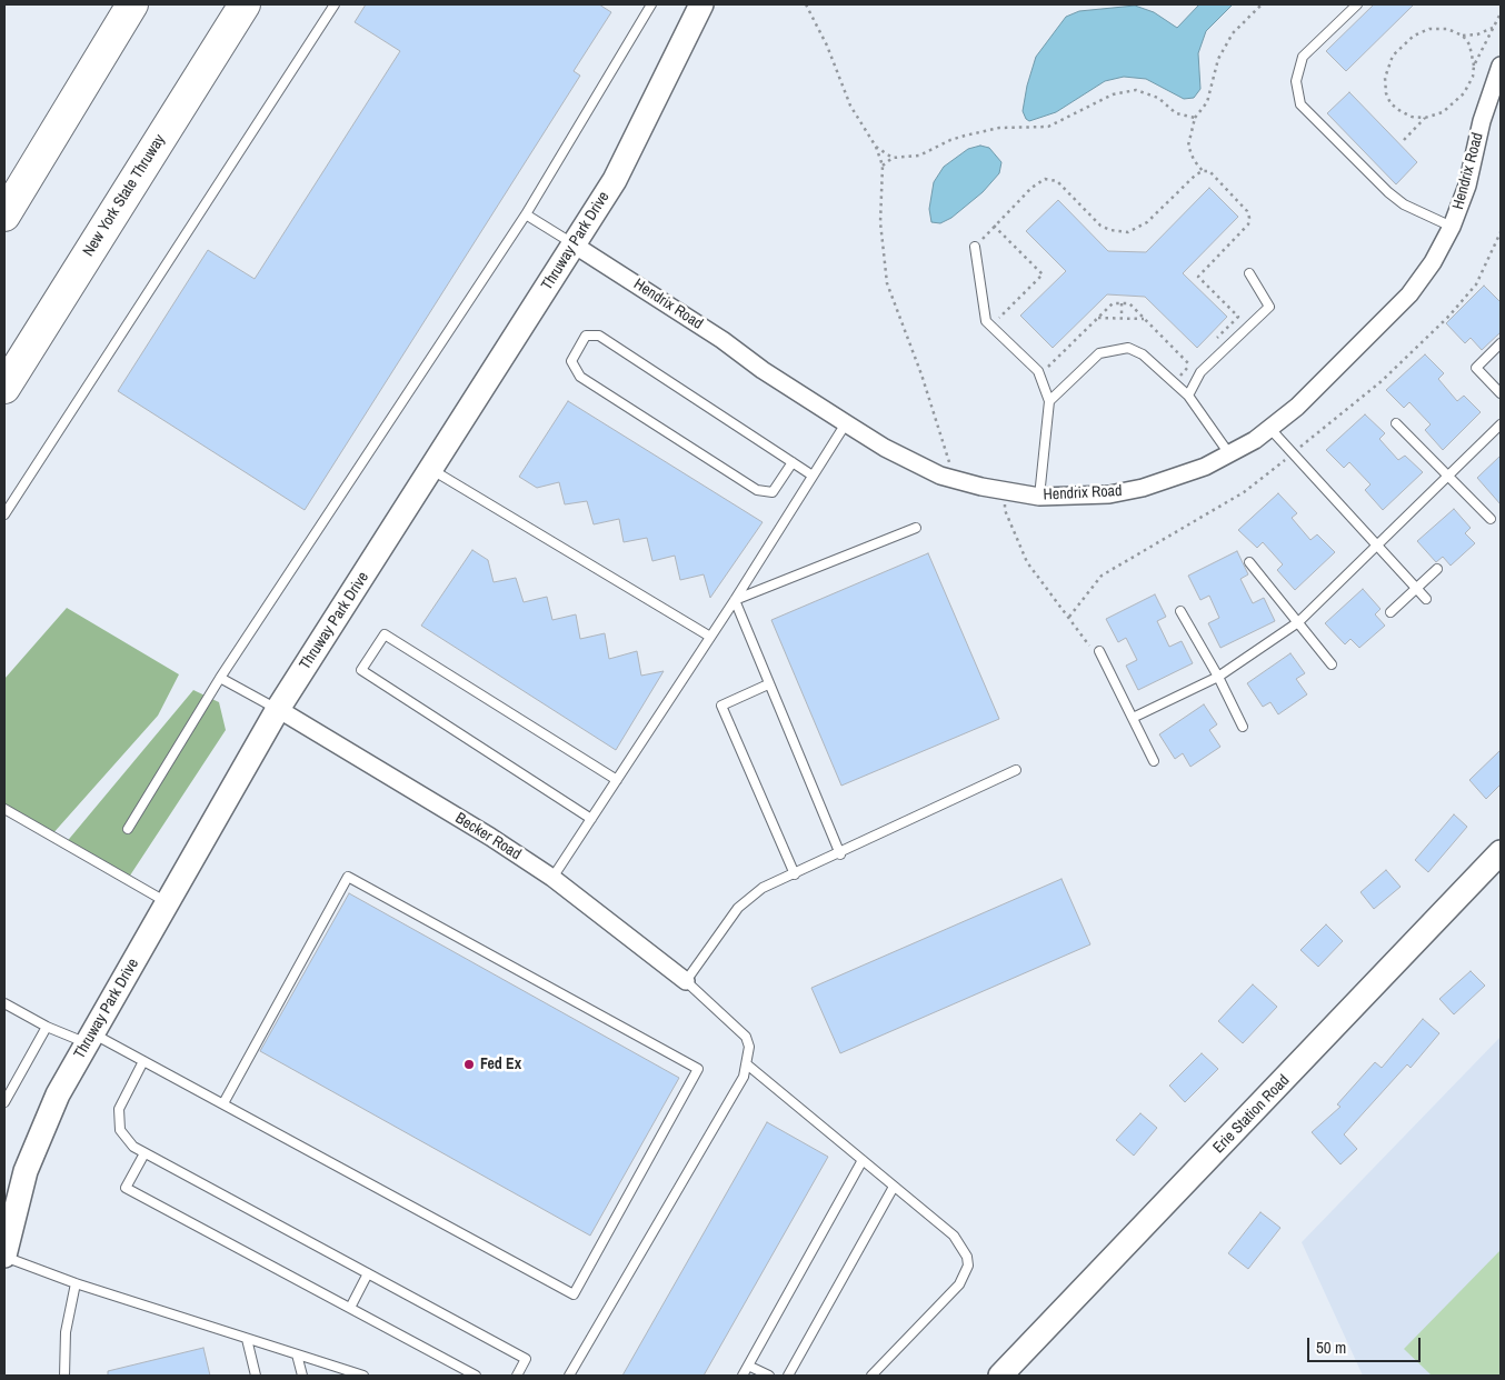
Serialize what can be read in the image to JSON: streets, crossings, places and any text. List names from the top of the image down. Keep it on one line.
{"streets":{"highway":["New York State Thruway"],"main road":["Thruway Park Drive","Erie Station Road"],"street":["Hendrix Road","Becker Road"]},"crossings":[["Hendrix Road","Thruway Park Drive"],["Thruway Park Drive","Becker Road"]],"places":["Fed Ex"],"scale_bar":"50 m"}
